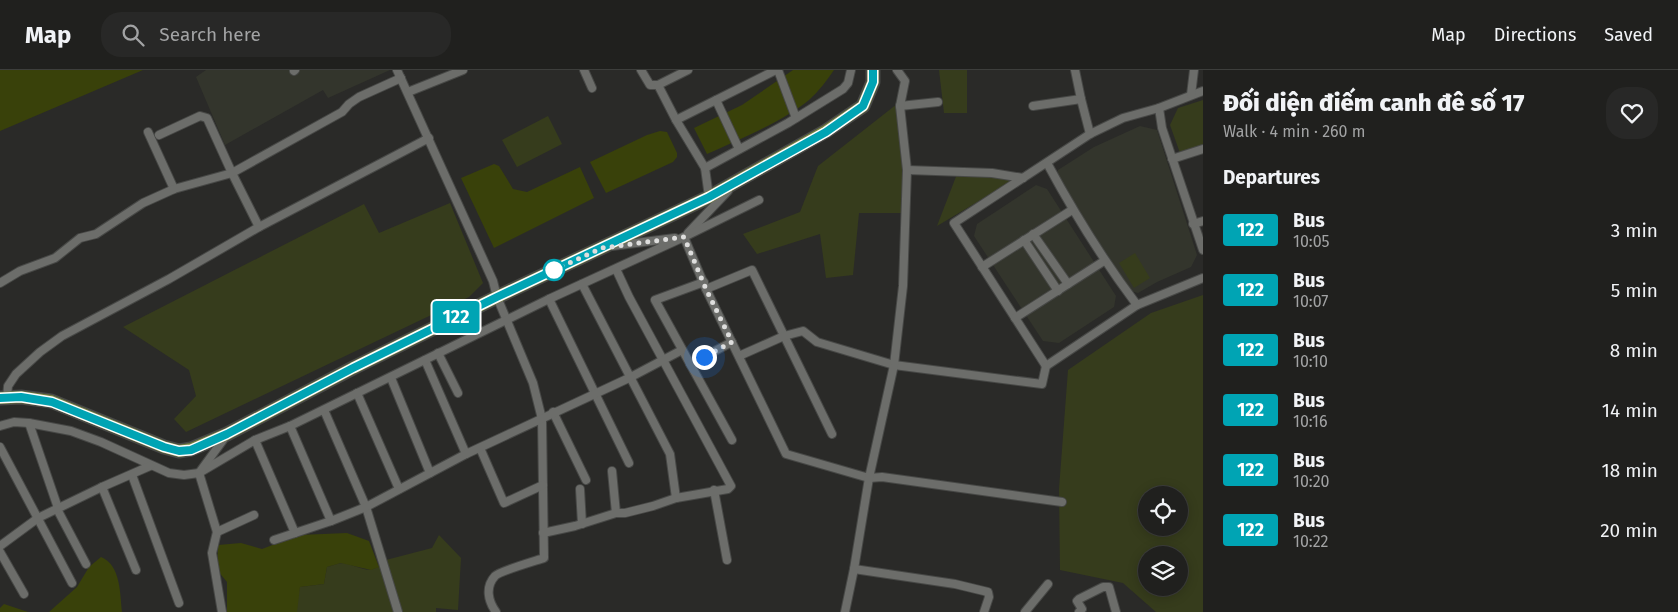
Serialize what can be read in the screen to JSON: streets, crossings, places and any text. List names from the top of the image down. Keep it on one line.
{"lines":["bus line 122"],"page":{"header":"Map","search":"Search here","nav":["Map","Directions","Saved"],"on_map":"122","heading":[["Đối diện điếm canh đê số 17","Walk · 4 min · 260 m"],"Departures"],"list":[{"mark":"122","name":"Bus","note":"10:05","value":"3 min"},{"mark":"122","name":"Bus","note":"10:07","value":"5 min"},{"mark":"122","name":"Bus","note":"10:10","value":"8 min"},{"mark":"122","name":"Bus","note":"10:16","value":"14 min"},{"mark":"122","name":"Bus","note":"10:20","value":"18 min"},{"mark":"122","name":"Bus","note":"10:22","value":"20 min"}]}}
